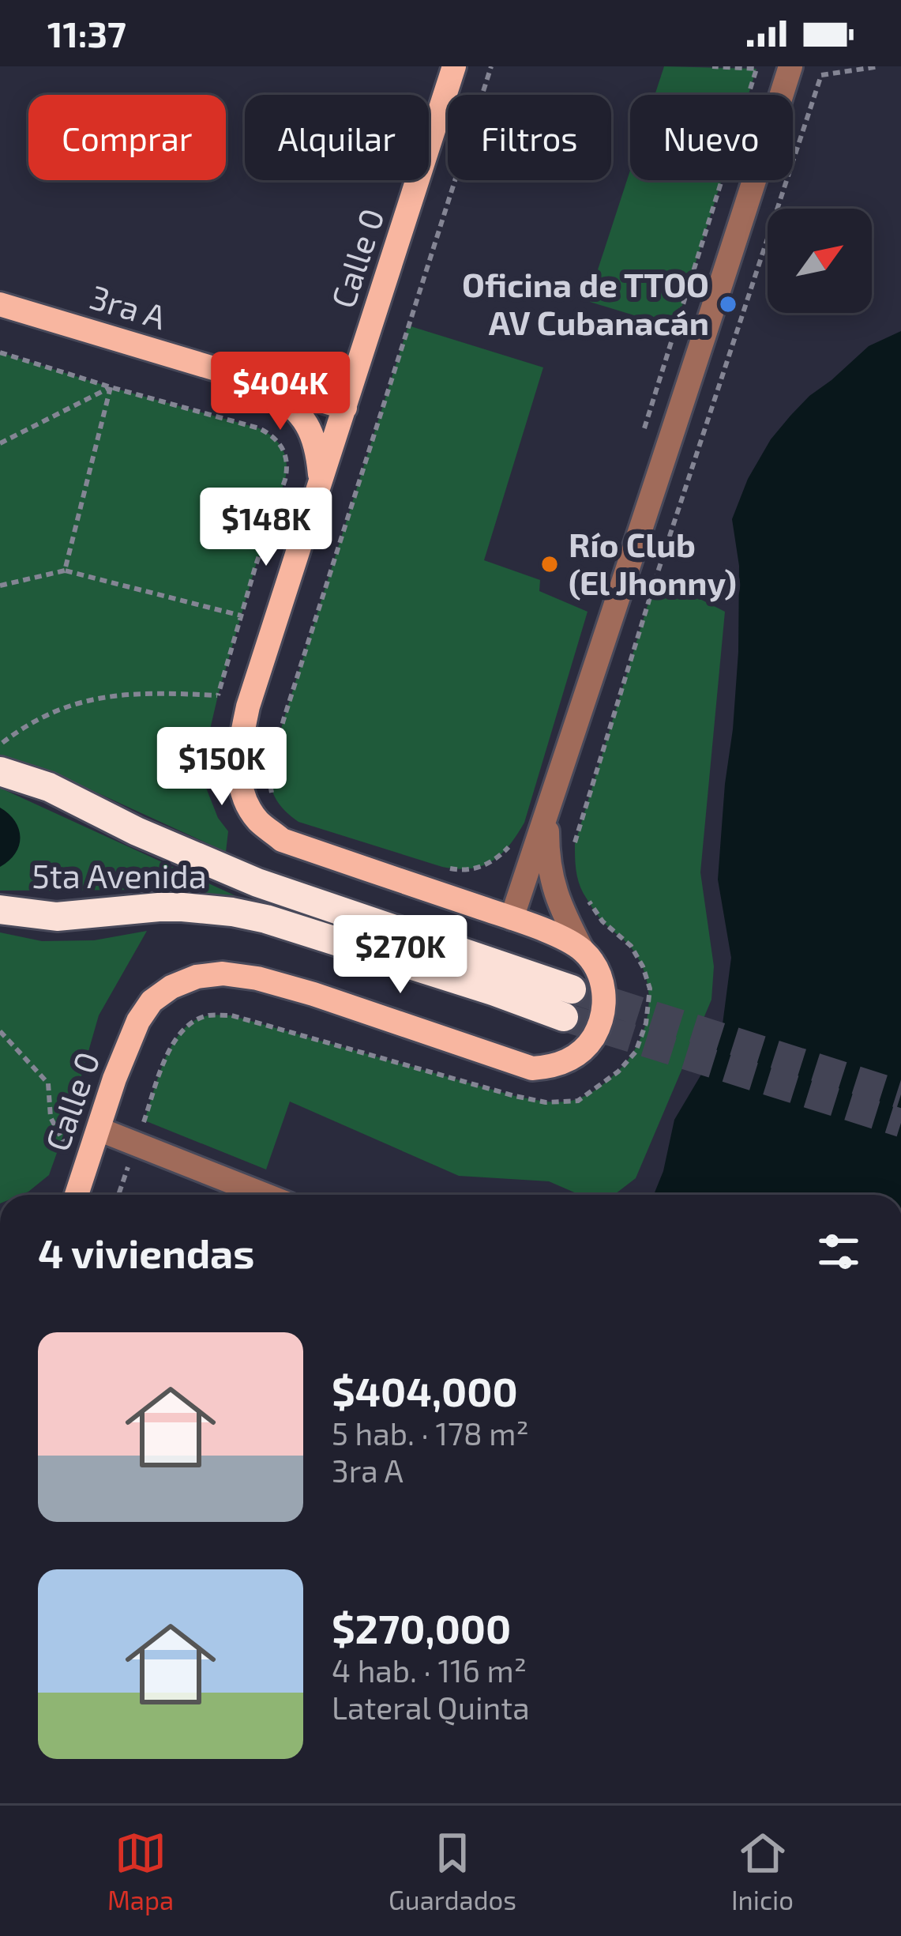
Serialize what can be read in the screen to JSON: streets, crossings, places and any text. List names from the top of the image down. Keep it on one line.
{"streets":{"highway":["5ta Avenida"],"main road":["Calle 0","3ra A"]},"crossings":[["Calle 0","3ra A"]],"places":["Oficina de TTOO AV Cubanacán","Río Club (El Jhonny)"],"north":"top right","page":{"status":"11:37","chip":["Comprar","Alquilar","Filtros","Nuevo"],"price":["$404K","$148K","$150K","$270K"],"heading":"4 viviendas","list":[{"name":"$404,000","note":"5 hab. · 178 m² · 3ra A"},{"name":"$270,000","note":"4 hab. · 116 m² · Lateral Quinta"}],"tabs":["Mapa","Guardados","Inicio"]}}
